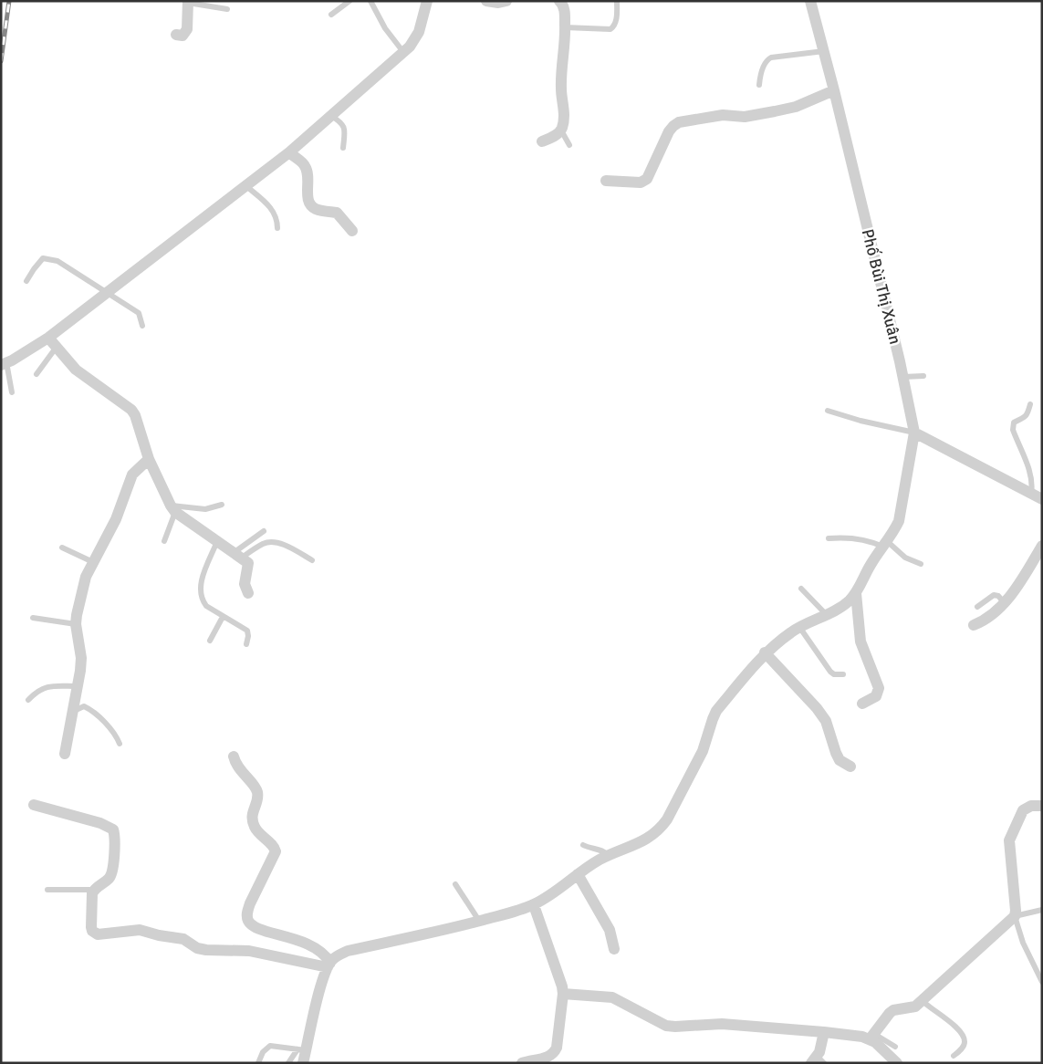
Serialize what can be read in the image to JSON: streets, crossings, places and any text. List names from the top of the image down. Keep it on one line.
{"streets":{"street":["Phố Bùi Thị Xuân"]}}
